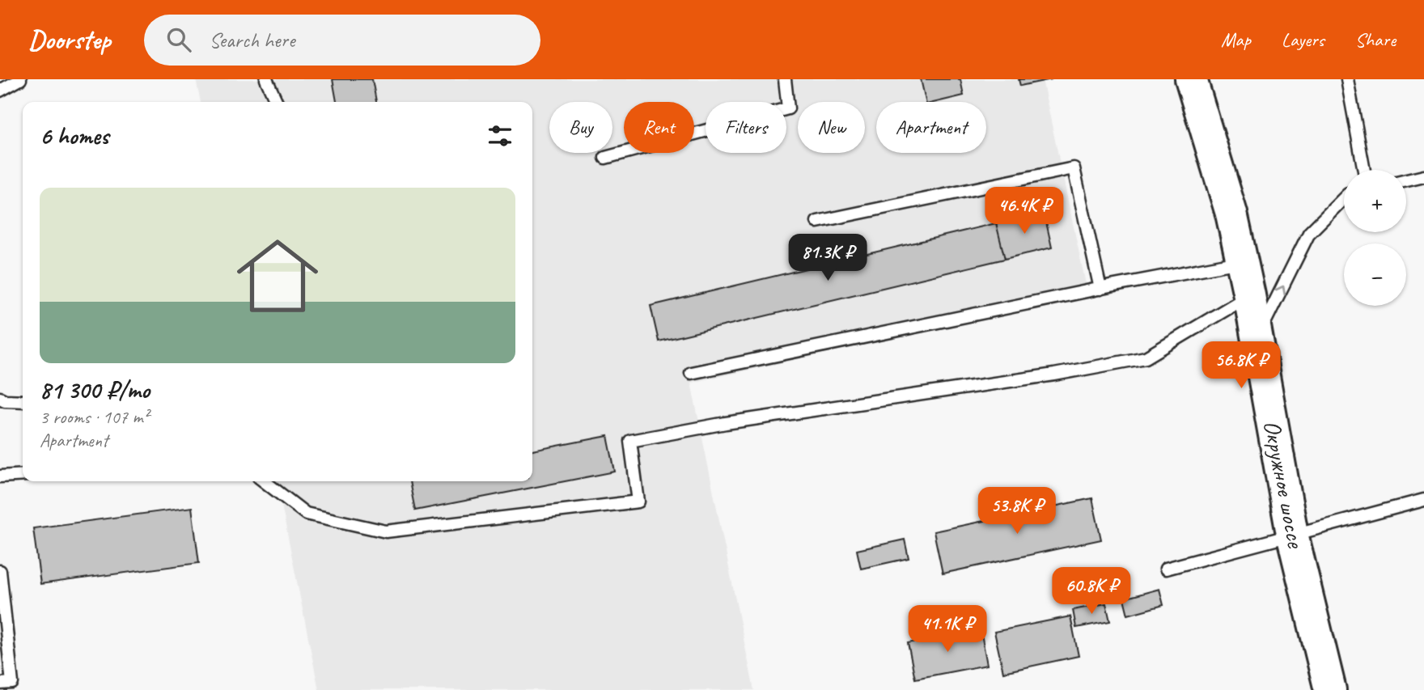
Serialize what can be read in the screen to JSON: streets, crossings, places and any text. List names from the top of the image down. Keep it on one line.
{"streets":{"street":["Окружное шоссе"]},"page":{"header":"Doorstep","search":"Search here","nav":["Map","Layers","Share"],"chip":["Buy","Rent","Filters","New","Apartment"],"heading":"6 homes","map_buttons":["+","−"],"list":[{"name":"81 300 ₽/mo","note":"3 rooms · 107 m² · Apartment"}],"price":["46.4K ₽","81.3K ₽","56.8K ₽","53.8K ₽","60.8K ₽","41.1K ₽"]}}
